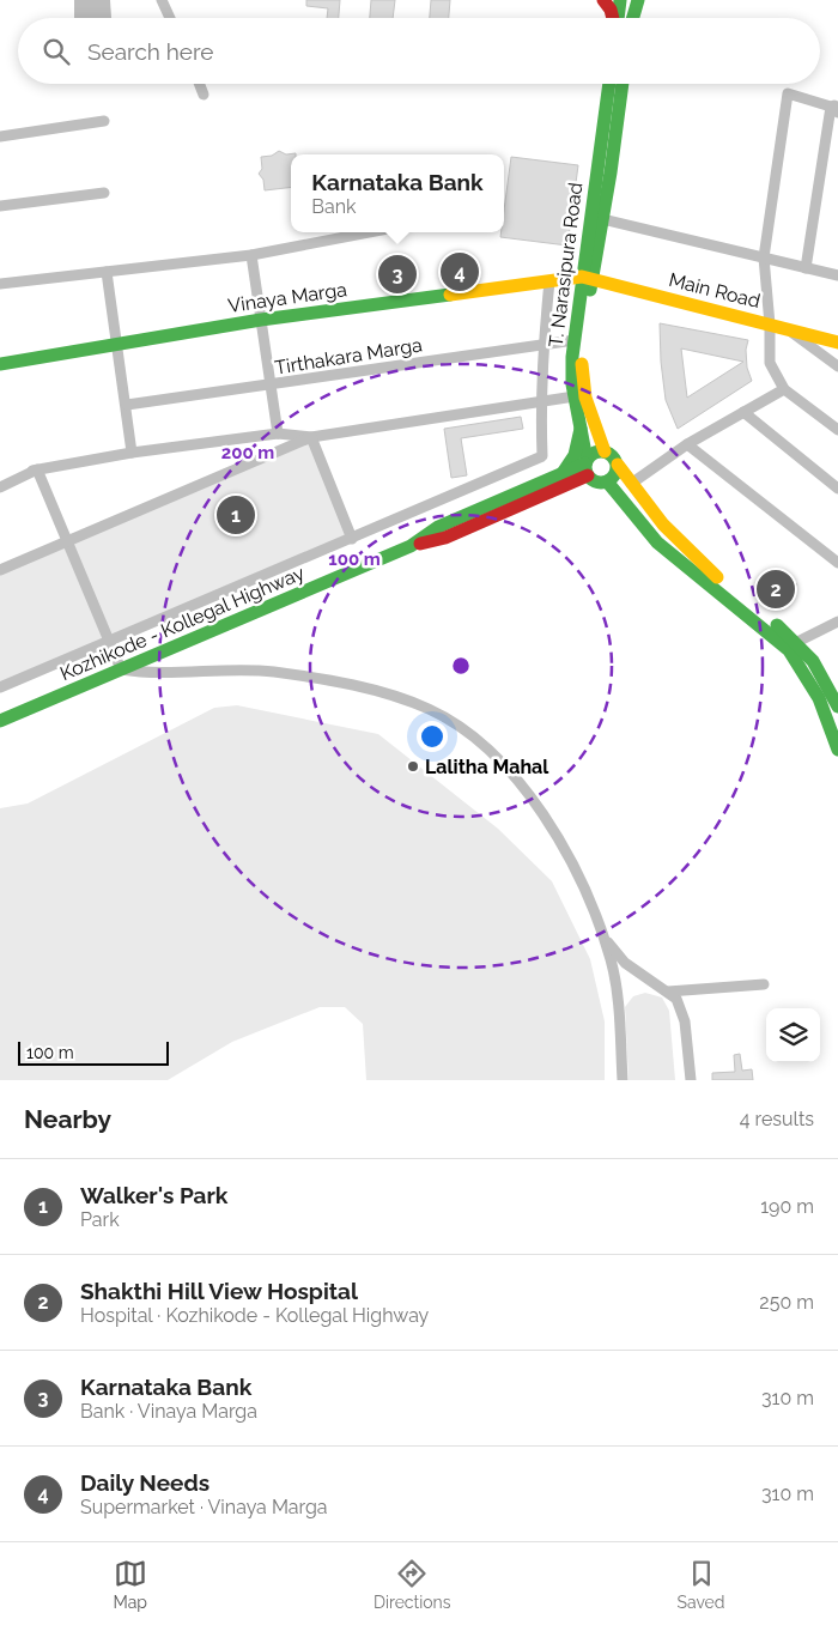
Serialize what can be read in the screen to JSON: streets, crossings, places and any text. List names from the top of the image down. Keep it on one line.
{"streets":{"main road":["T. Narasipura Road","Main Road","Vinaya Marga","Kozhikode - Kollegal Highway"],"street":["Tirthakara Marga"]},"crossings":[["T. Narasipura Road","Main Road"],["T. Narasipura Road","Vinaya Marga"],["T. Narasipura Road","Tirthakara Marga"],["T. Narasipura Road","Kozhikode - Kollegal Highway"],["Main Road","Vinaya Marga"]],"places":["Lalitha Mahal"],"scale_bar":"100 m","page":{"search":"Search here","popup":["Karnataka Bank","Bank"],"pins":["4","3","1","2"],"scale":"100 m","heading":["Nearby","4 results"],"list":[{"mark":"1","name":"Walker's Park","note":"Park","value":"190 m"},{"mark":"2","name":"Shakthi Hill View Hospital","note":"Hospital · Kozhikode - Kollegal Highway","value":"250 m"},{"mark":"3","name":"Karnataka Bank","note":"Bank · Vinaya Marga","value":"310 m"},{"mark":"4","name":"Daily Needs","note":"Supermarket · Vinaya Marga","value":"310 m"}],"nav":["Map","Directions","Saved"]},"rings":["200 m","100 m"]}
